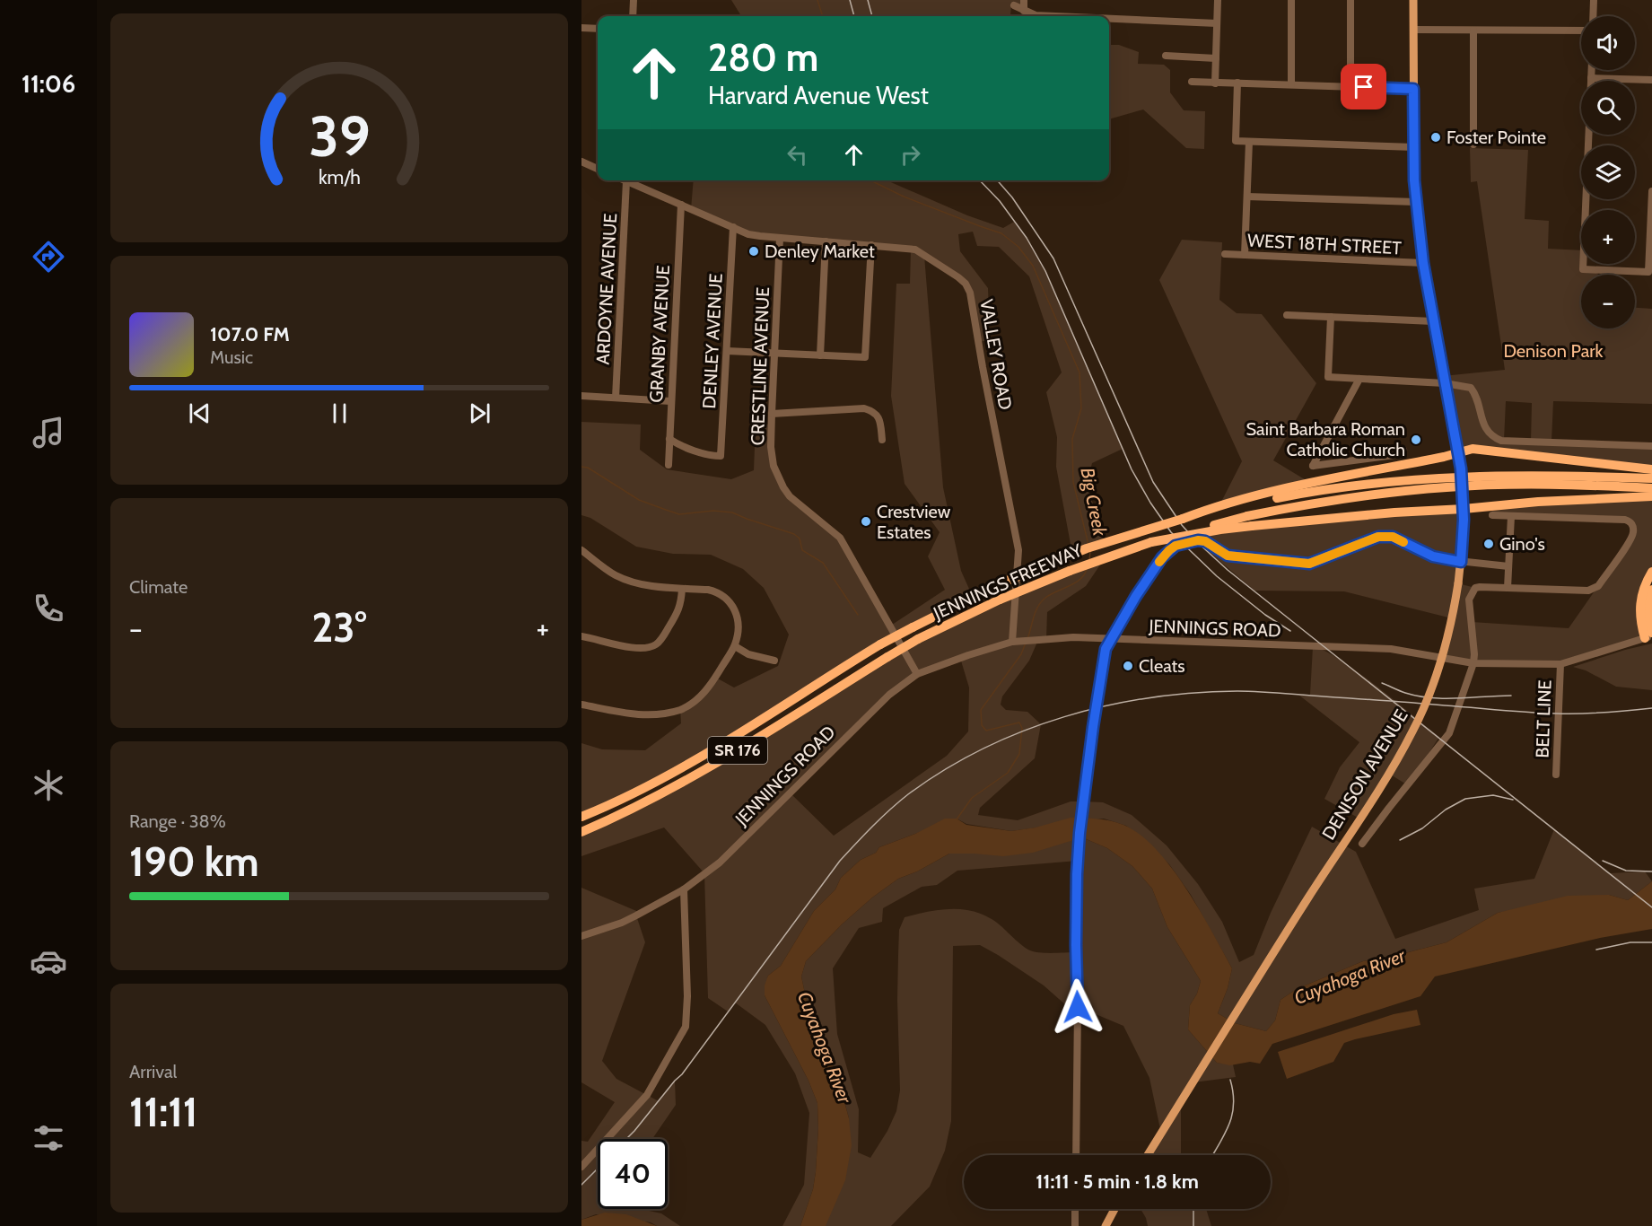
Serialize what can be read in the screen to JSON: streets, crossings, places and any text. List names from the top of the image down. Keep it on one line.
{"streets":{"highway":["JENNINGS FREEWAY","SR 176"],"main road":["DENISON AVENUE"],"street":["WEST 18TH STREET","ARDOYNE AVENUE","GRANBY AVENUE","DENLEY AVENUE","VALLEY ROAD","CRESTLINE AVENUE","JENNINGS ROAD","BELT LINE"]},"crossings":[["WEST 18TH STREET","DENISON AVENUE"],["ARDOYNE AVENUE","VALLEY ROAD"],["GRANBY AVENUE","DENLEY AVENUE"],["GRANBY AVENUE","VALLEY ROAD"],["DENLEY AVENUE","VALLEY ROAD"],["VALLEY ROAD","CRESTLINE AVENUE"],["VALLEY ROAD","JENNINGS ROAD"],["CRESTLINE AVENUE","JENNINGS ROAD"],["JENNINGS ROAD","BELT LINE"]],"water":["Big Creek","Cuyahoga River"],"parks":["Denison Park"],"places":["Foster Pointe","Denley Market","Saint Barbara Roman Catholic Church","Crestview Estates","Gino's","Cleats"],"page":{"tabs":"11:06","map_buttons":["+","−"],"turn":["280 m","Harvard Avenue West"],"song":["107.0 FM","Music"],"tile":["Climate",["Range · 38%","190 km"],["Arrival","11:11"]],"heat":["−","23°","+"],"limit":"40","trip":"11:11 · 5 min · 1.8 km","gauge":["39","km/h"]}}
